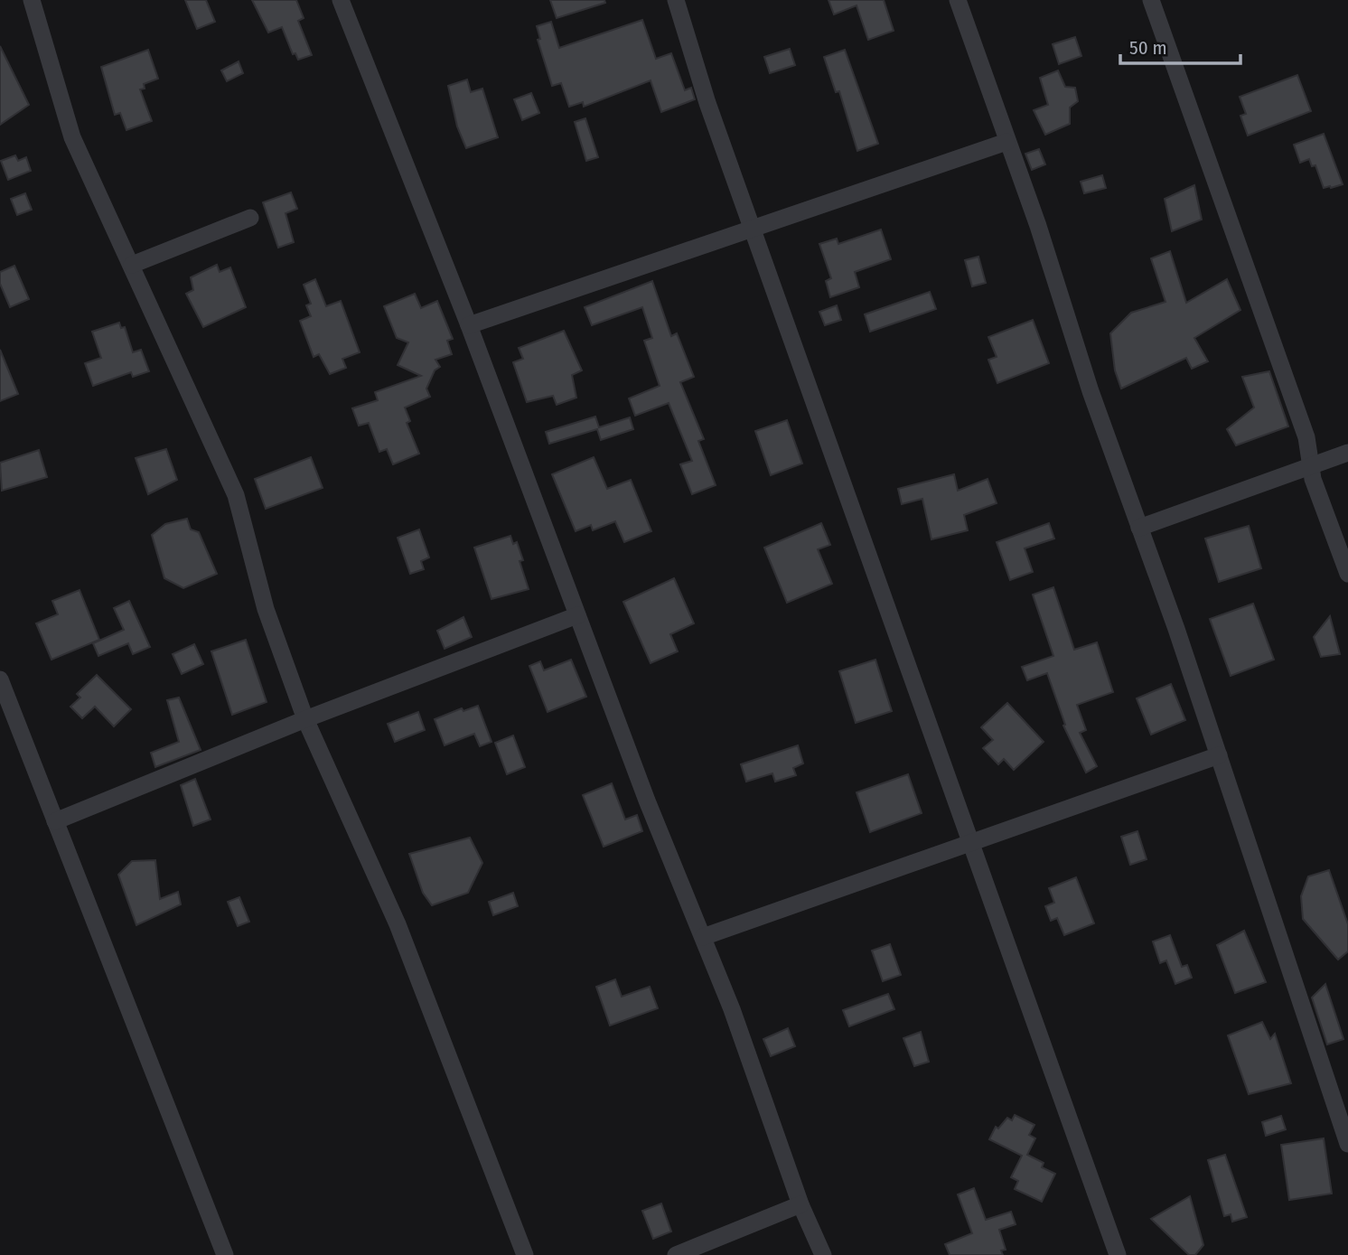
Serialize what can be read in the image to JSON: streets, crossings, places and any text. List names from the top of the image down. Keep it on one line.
{"scale_bar":"50 m"}
